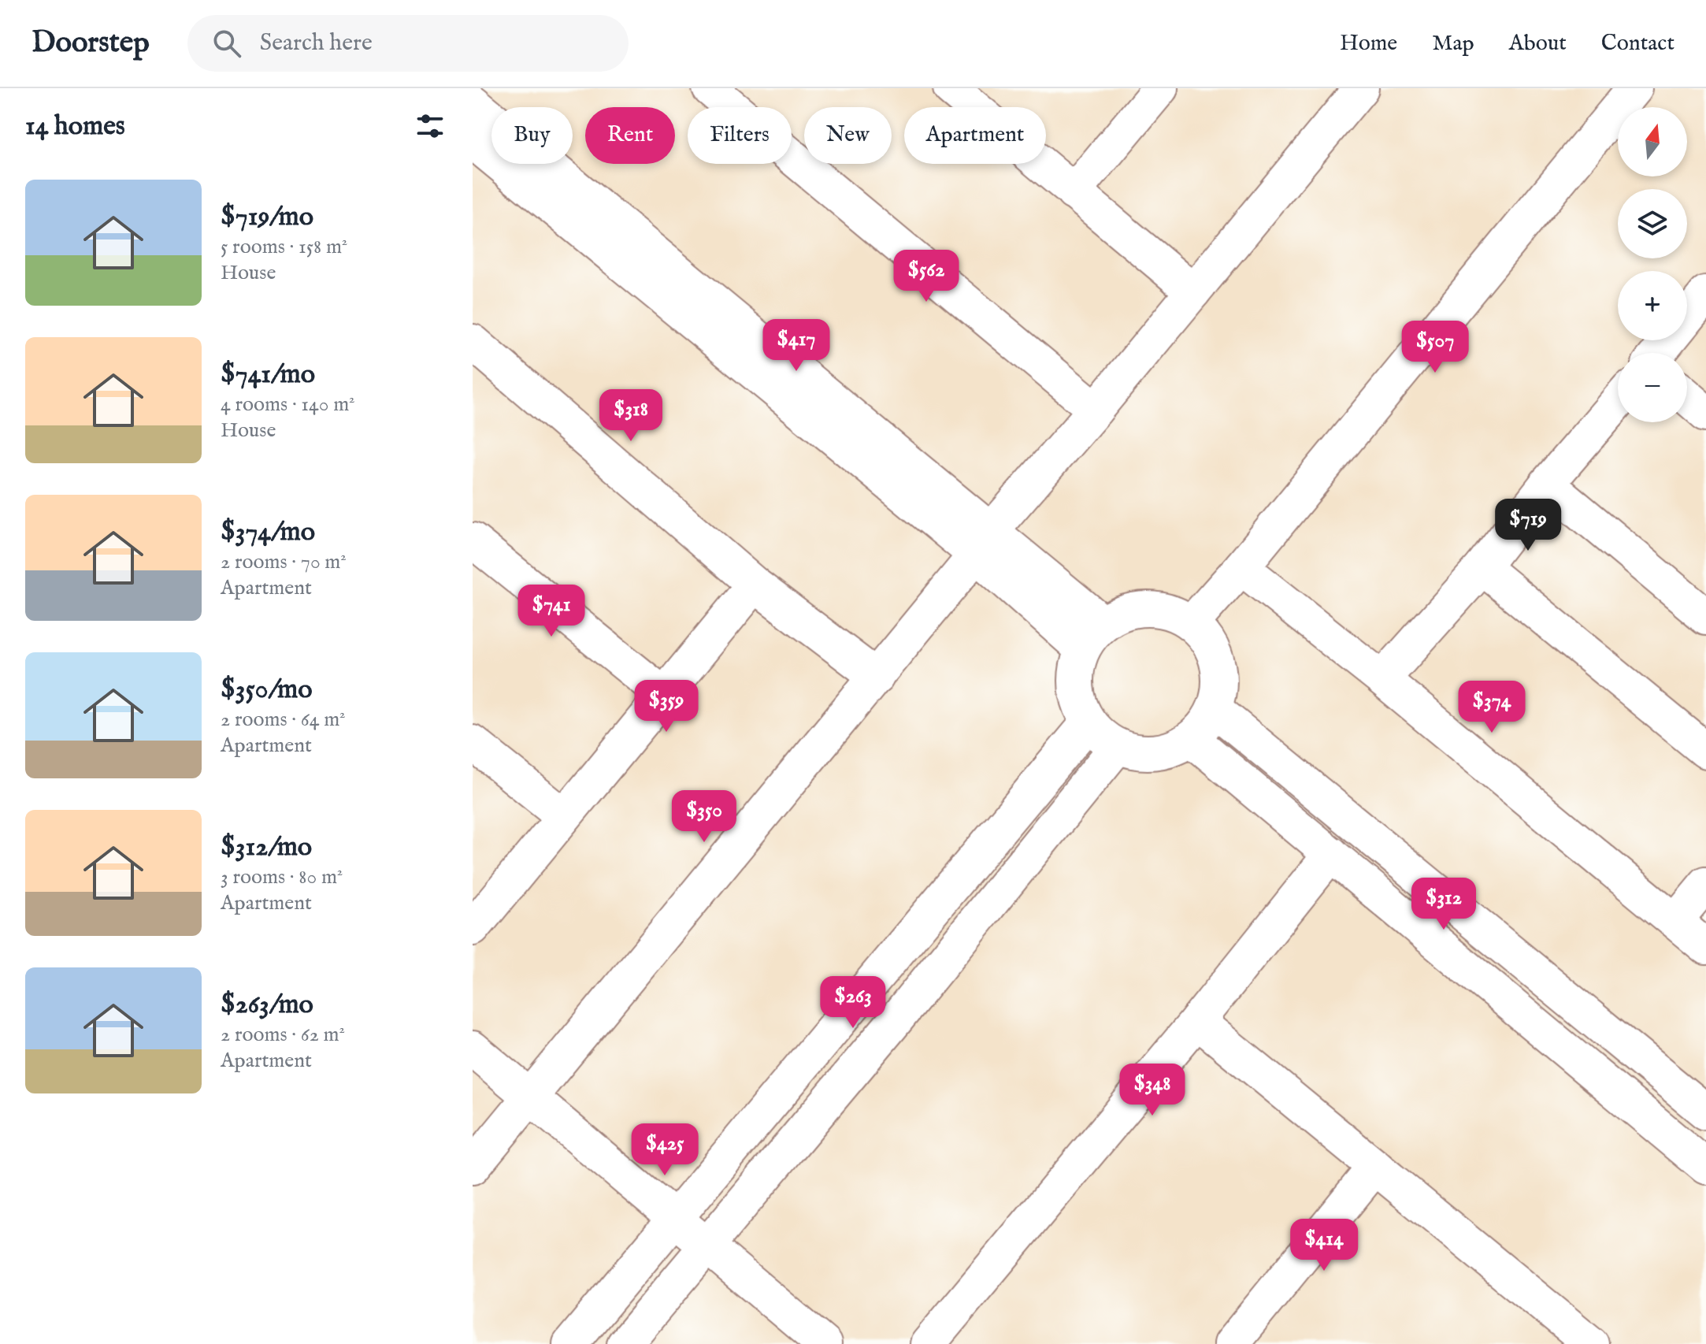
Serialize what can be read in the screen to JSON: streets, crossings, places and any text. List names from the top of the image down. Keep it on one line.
{"north":"top","page":{"header":"Doorstep","search":"Search here","nav":["Home","Map","About","Contact"],"heading":"14 homes","map_buttons":["+","−"],"chip":["Buy","Rent","Filters","New","Apartment"],"list":[{"name":"$719/mo","note":"5 rooms · 158 m² · House"},{"name":"$741/mo","note":"4 rooms · 140 m² · House"},{"name":"$374/mo","note":"2 rooms · 70 m² · Apartment"},{"name":"$350/mo","note":"2 rooms · 64 m² · Apartment"},{"name":"$312/mo","note":"3 rooms · 80 m² · Apartment"},{"name":"$263/mo","note":"2 rooms · 62 m² · Apartment"}],"price":["$562","$417","$507","$318","$719","$741","$359","$374","$350","$312","$263","$348","$425","$414"]}}
